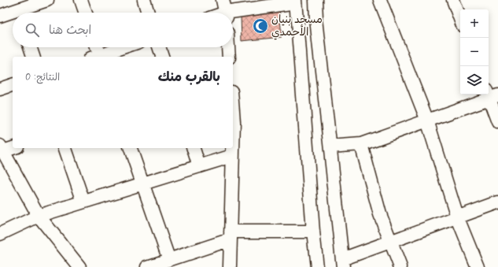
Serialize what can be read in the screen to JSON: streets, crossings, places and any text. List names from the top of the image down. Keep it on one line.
{"places":{"mosque":["مسجد بنيان الأحمدي"]},"page":{"map_buttons":["+","−"],"search":"ابحث هنا","heading":["بالقرب منك","النتائج: 0"]}}
